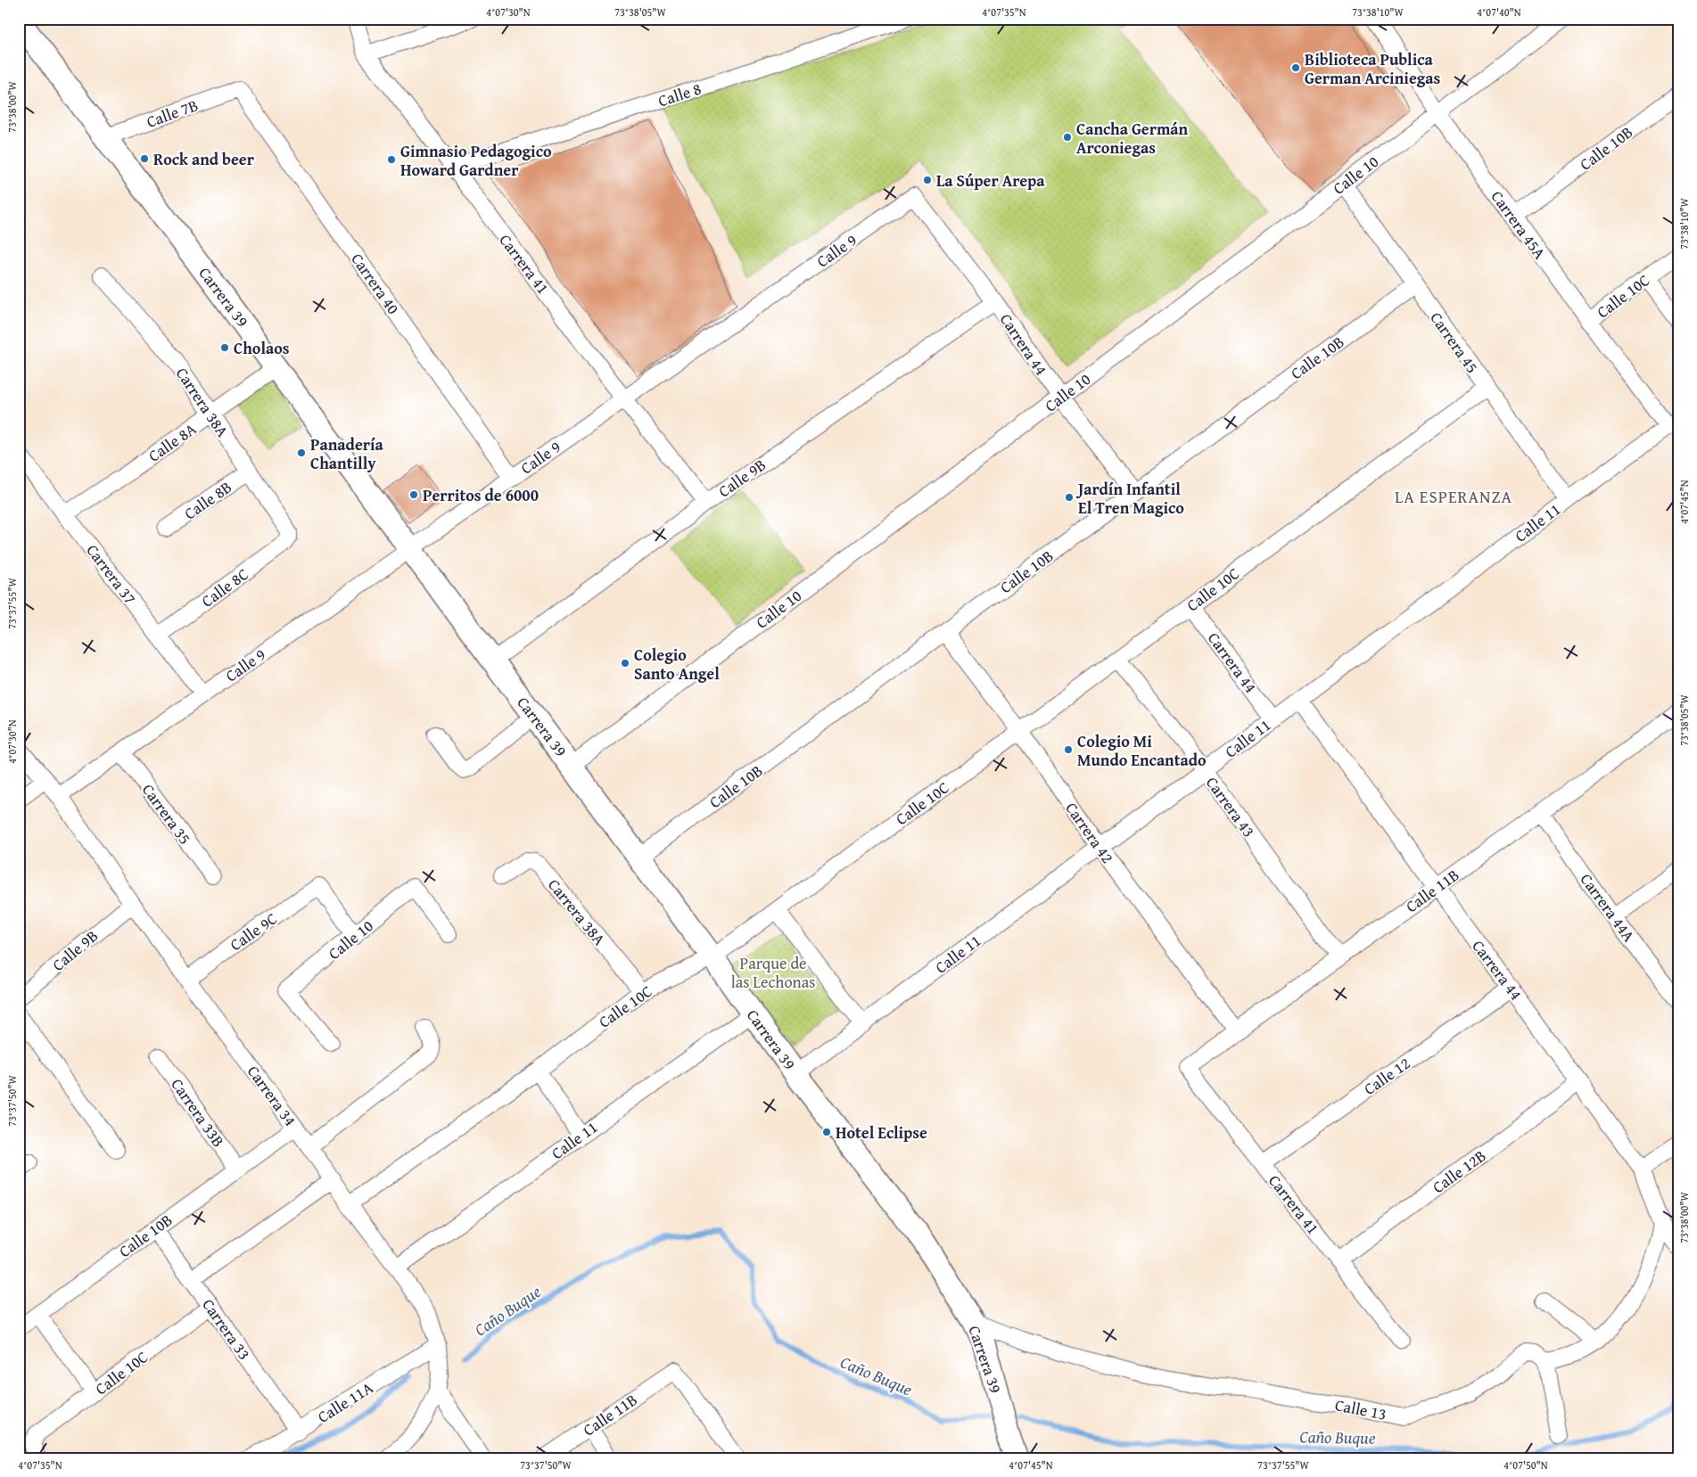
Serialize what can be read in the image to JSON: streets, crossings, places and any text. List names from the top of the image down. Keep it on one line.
{"streets":{"street":["Calle 8","Calle 7B","Calle 10B","Calle 10","Carrera 45A","Calle 9","Carrera 41","Carrera 40","Calle 10C","Carrera 39","Carrera 45","Carrera 44","Carrera 38A","Calle 8A","Calle 9B","Calle 8B","Calle 11","Carrera 37","Calle 8C","Carrera 43","Carrera 35","Carrera 42","Calle 11B","Carrera 44A","Calle 9C","Calle 12","Carrera 34","Carrera 33B","Calle 12B","Carrera 33","Calle 11A","Calle 13"]},"crossings":[["Calle 8","Carrera 41"],["Calle 7B","Carrera 40"],["Calle 7B","Carrera 39"],["Calle 10B","Carrera 45A"],["Calle 10B","Carrera 39"],["Calle 10B","Carrera 45"],["Calle 10B","Carrera 44"],["Calle 10B","Carrera 42"],["Calle 10B","Carrera 34"],["Calle 10B","Carrera 33B"],["Calle 10B","Carrera 33"],["Calle 10","Carrera 45A"],["Calle 10","Carrera 39"],["Calle 10","Carrera 45"],["Calle 10","Carrera 44"],["Calle 10","Calle 9C"],["Carrera 45A","Calle 10C"],["Carrera 45A","Calle 11"],["Calle 9","Carrera 41"],["Calle 9","Carrera 40"],["Calle 9","Carrera 39"],["Calle 9","Carrera 44"],["Calle 9","Carrera 37"],["Calle 9","Carrera 35"],["Calle 9","Carrera 34"],["Carrera 41","Calle 9B"],["Carrera 41","Calle 11B"],["Carrera 41","Calle 12"],["Carrera 41","Calle 12B"],["Calle 10C","Carrera 39"],["Calle 10C","Carrera 45"],["Calle 10C","Carrera 44"],["Calle 10C","Carrera 38A"],["Calle 10C","Carrera 43"],["Calle 10C","Carrera 42"],["Calle 10C","Carrera 34"],["Calle 10C","Carrera 33"],["Carrera 39","Calle 8A"],["Carrera 39","Calle 9B"],["Carrera 39","Calle 11"],["Carrera 39","Calle 13"],["Carrera 45","Calle 11"],["Carrera 44","Calle 9B"],["Carrera 44","Calle 11"],["Carrera 44","Calle 11B"],["Carrera 44","Calle 12"],["Carrera 44","Calle 12B"],["Carrera 38A","Calle 8A"],["Carrera 38A","Calle 8B"],["Carrera 38A","Calle 8C"],["Calle 8A","Carrera 37"],["Calle 9B","Carrera 34"],["Calle 11","Carrera 43"],["Calle 11","Carrera 42"],["Calle 11","Carrera 34"],["Carrera 37","Calle 8C"],["Carrera 43","Calle 11B"],["Carrera 42","Calle 11B"],["Calle 11B","Carrera 44A"],["Calle 9C","Carrera 34"],["Carrera 34","Calle 11A"],["Carrera 33","Calle 11A"]],"districts":["LA ESPERANZA"],"water":["Caño Buque"],"parks":["Parque de las Lechonas"],"places":["Biblioteca Publica German Arciniegas","Cancha Germán Arconiegas","Rock and beer","Gimnasio Pedagogico Howard Gardner","La Súper Arepa","Cholaos","Panadería Chantilly","Perritos de 6000","Jardín Infantil El Tren Magico","Colegio Santo Angel","Colegio Mi Mundo Encantado","Hotel Eclipse"],"coordinates":["4°07'30\"N","73°38'05\"W","4°07'35\"N","73°38'10\"W","4°07'40\"N","73°38'00\"W","4°07'45\"N","73°37'55\"W","73°37'50\"W","4°07'50\"N"]}
